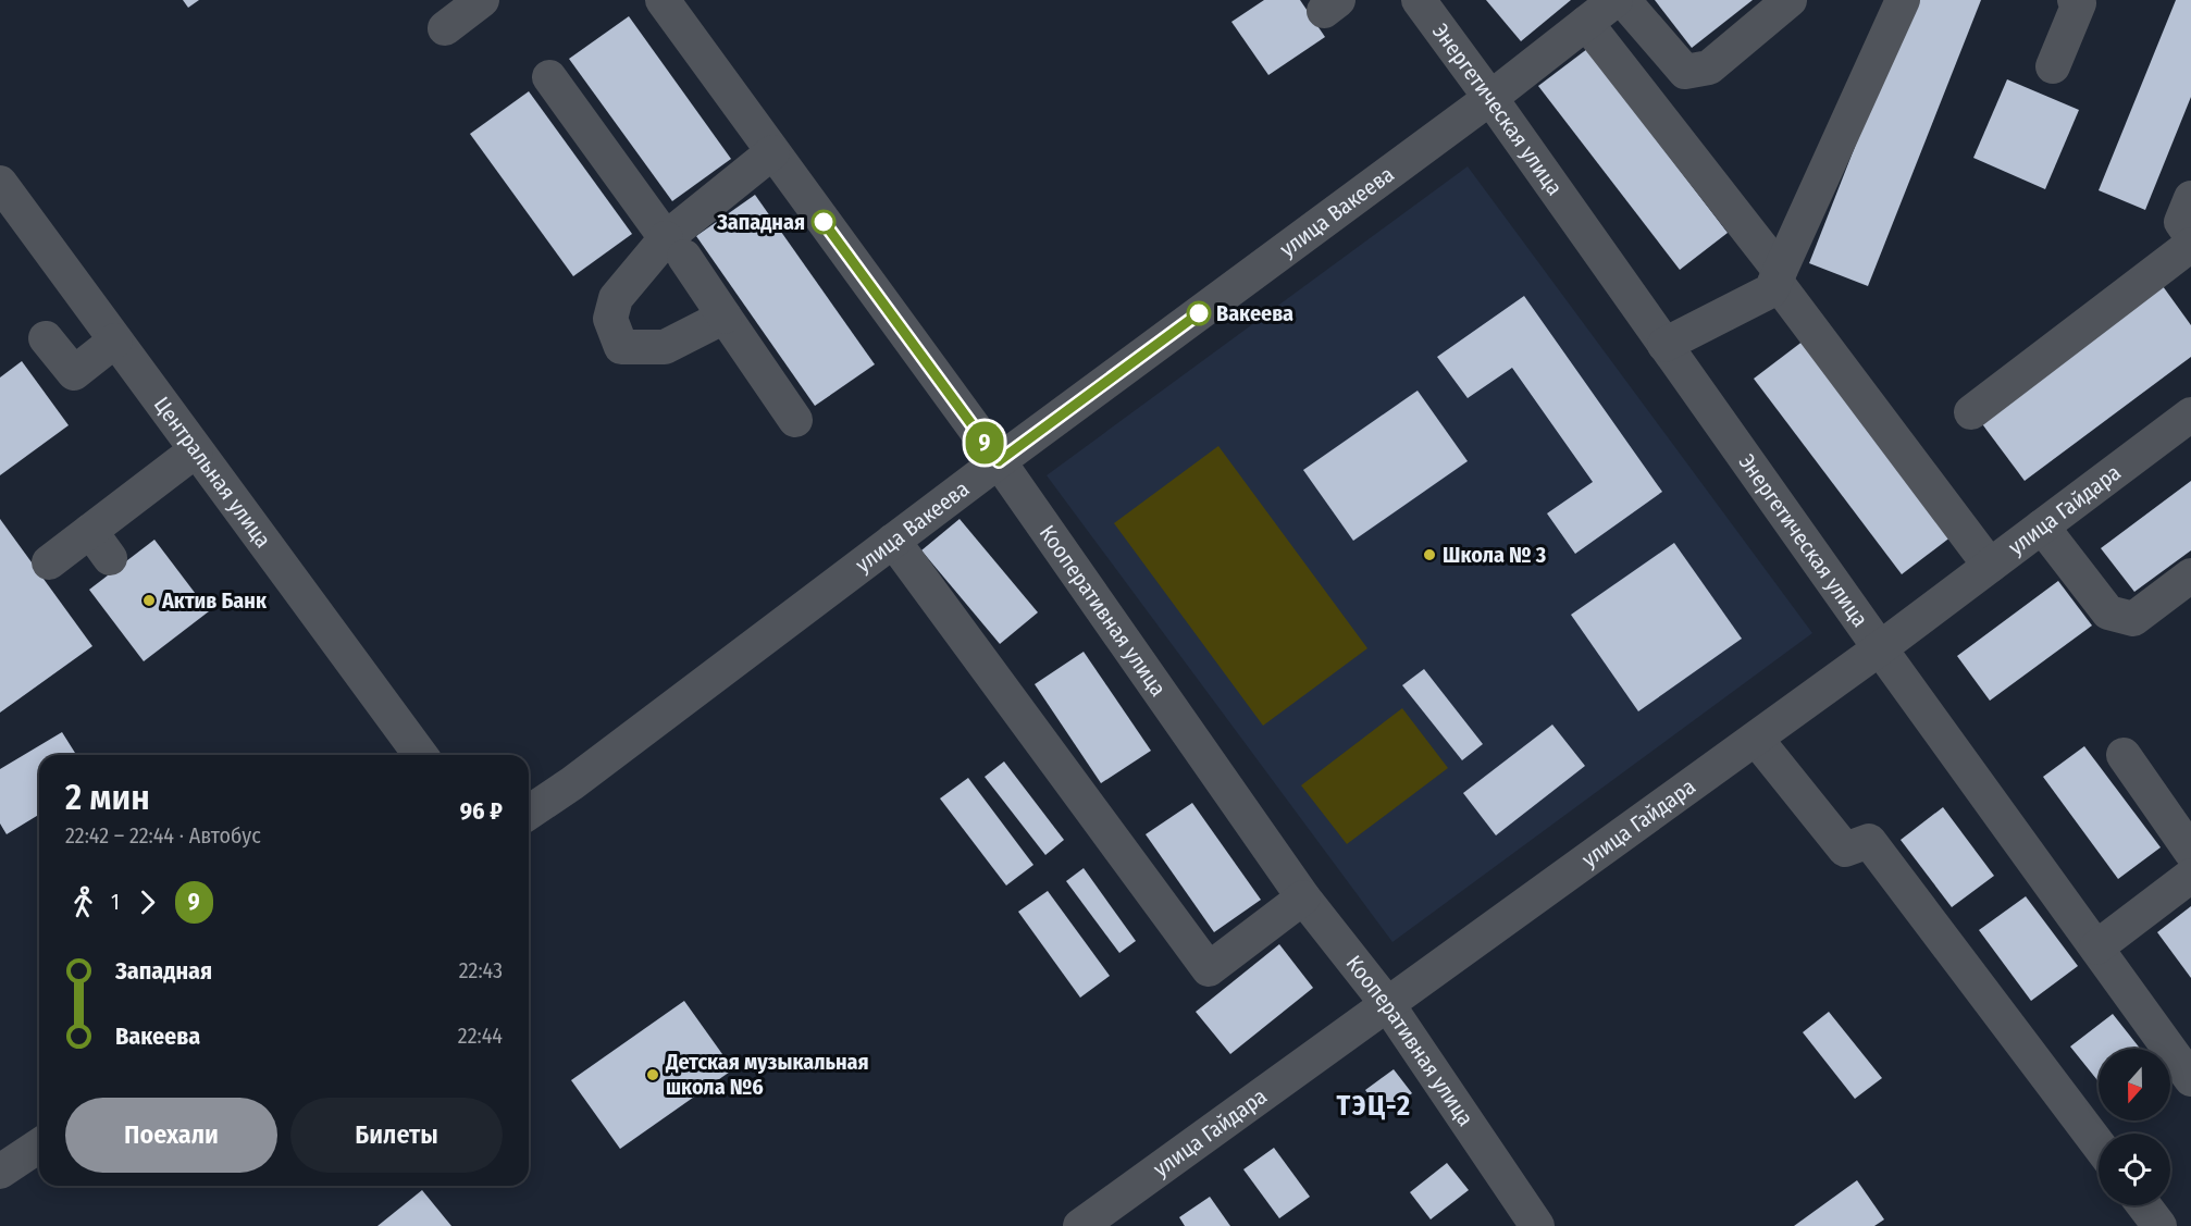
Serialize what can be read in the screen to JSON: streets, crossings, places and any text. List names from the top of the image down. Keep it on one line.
{"streets":{"street":["Энергетическая улица","улица Вакеева","Центральная улица","улица Гайдара","Кооперативная улица"]},"crossings":[["Энергетическая улица","улица Вакеева"],["Энергетическая улица","улица Гайдара"],["улица Вакеева","Кооперативная улица"],["улица Гайдара","Кооперативная улица"]],"districts":["ТЭЦ-2"],"places":["Западная","Вакеева","Школа № 3","Актив Банк","Детская музыкальная школа №6"],"lines":["bus line 9"],"north":"bottom","page":{"on_map":"9","heading":["2 мин","22:42 – 22:44 · Автобус","96 ₽"],"legs":["1","9"],"list":[{"name":"Западная","value":"22:43"},{"name":"Вакеева","value":"22:44"}],"buttons":["Поехали","Билеты"]}}
